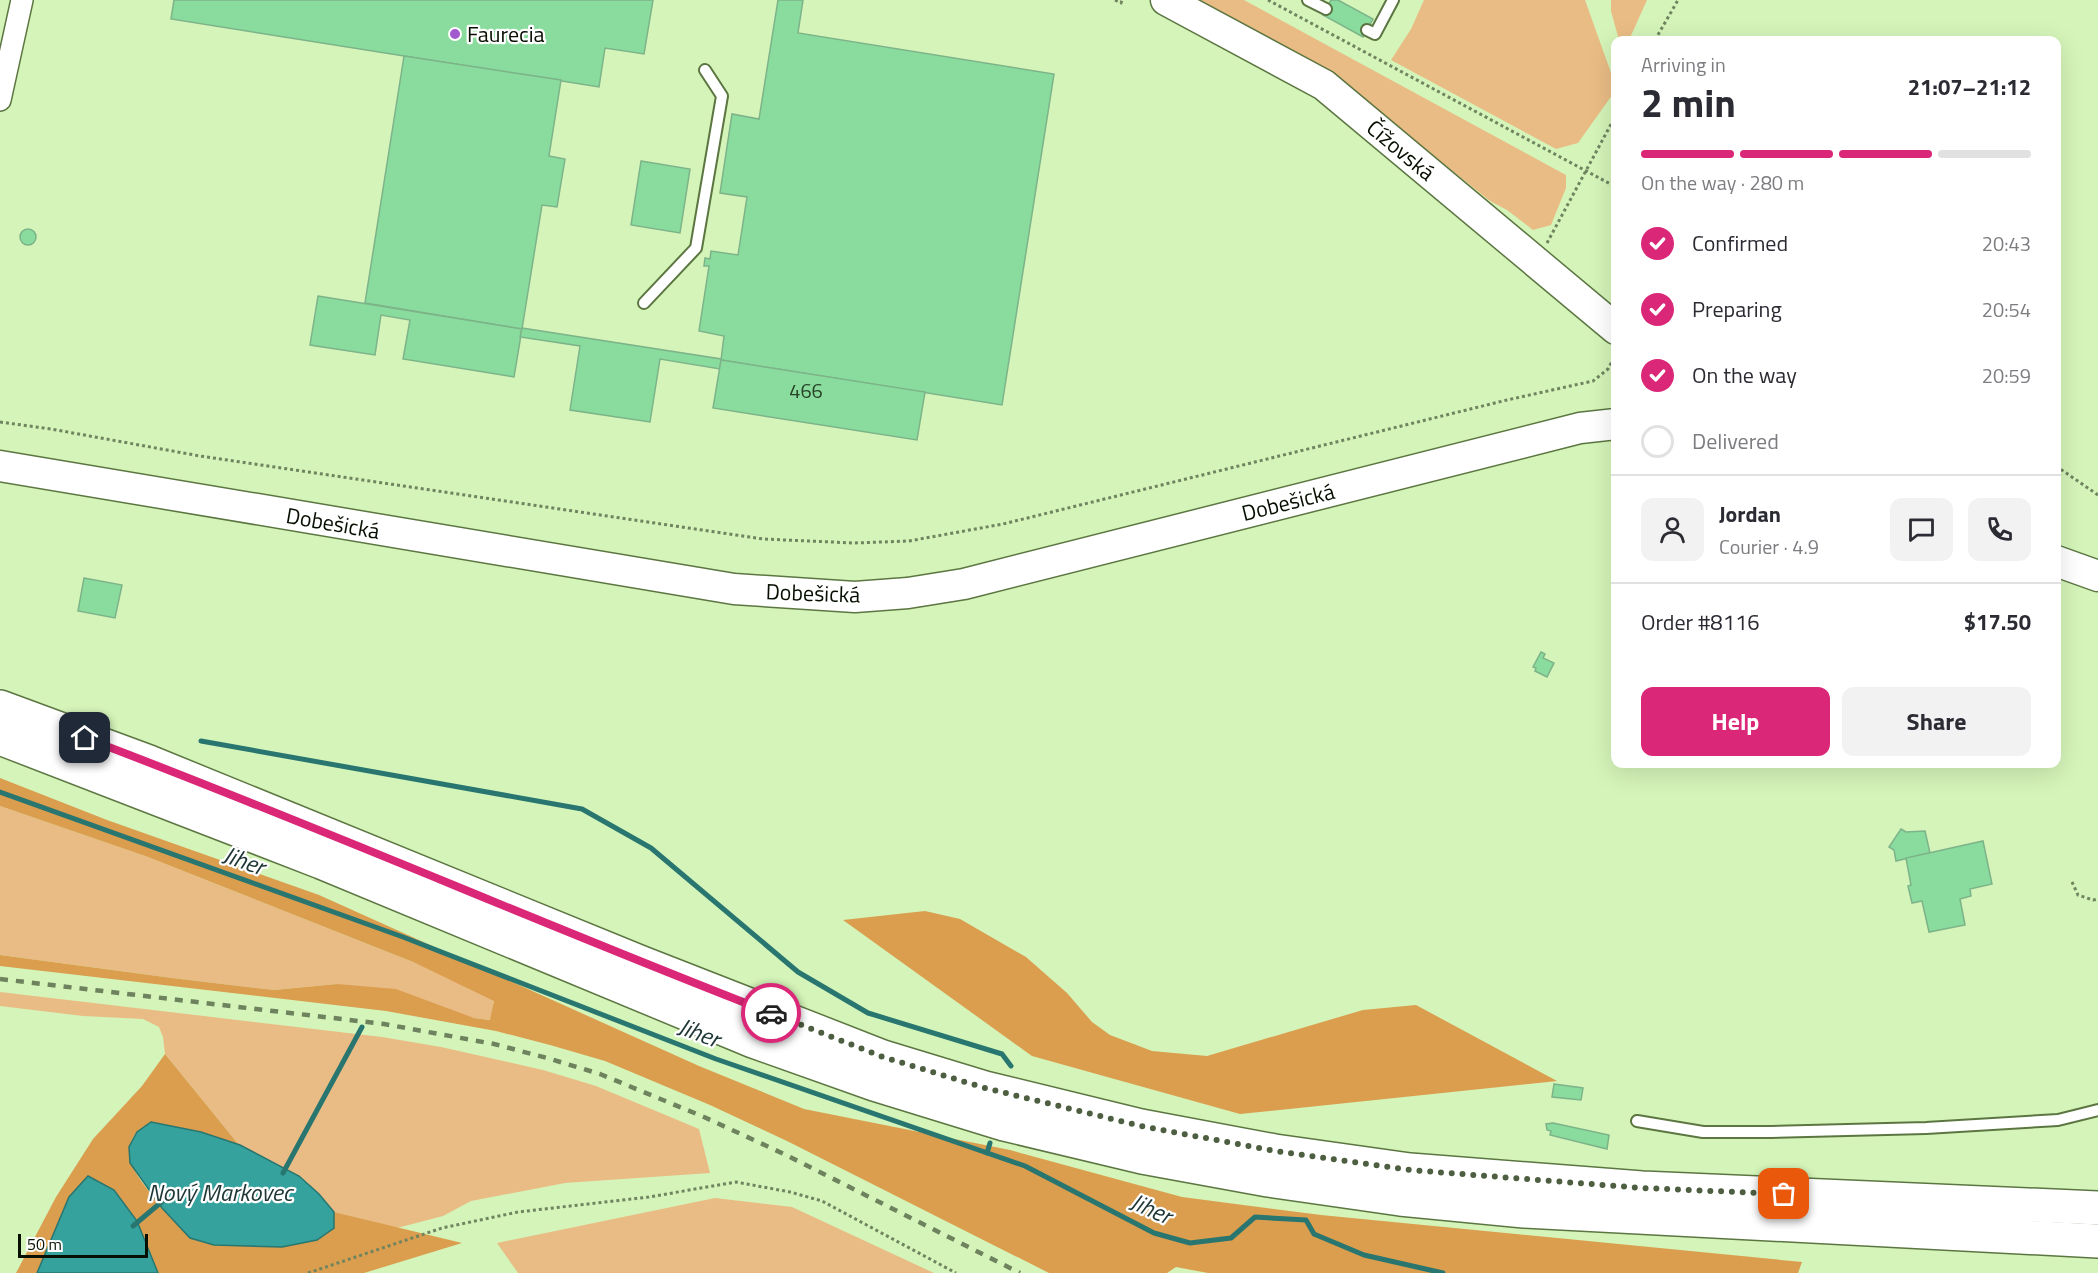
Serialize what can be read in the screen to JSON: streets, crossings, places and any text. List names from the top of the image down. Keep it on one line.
{"streets":{"street":["Čížovská","Dobešická"]},"water":["Jiher","Nový Markovec"],"places":["Faurecia"],"house_numbers":["466"],"scale_bar":"50 m","page":{"heading":["2 min","Arriving in","21:07–21:12"],"panel":["Jordan","Courier · 4.9","Order #8116","$17.50"],"bar":"On the way · 280 m","list":[["Confirmed","20:43"],["Preparing","20:54"],["On the way","20:59"],"Delivered"],"buttons":["Help","Share"],"scale":"50 m"}}
